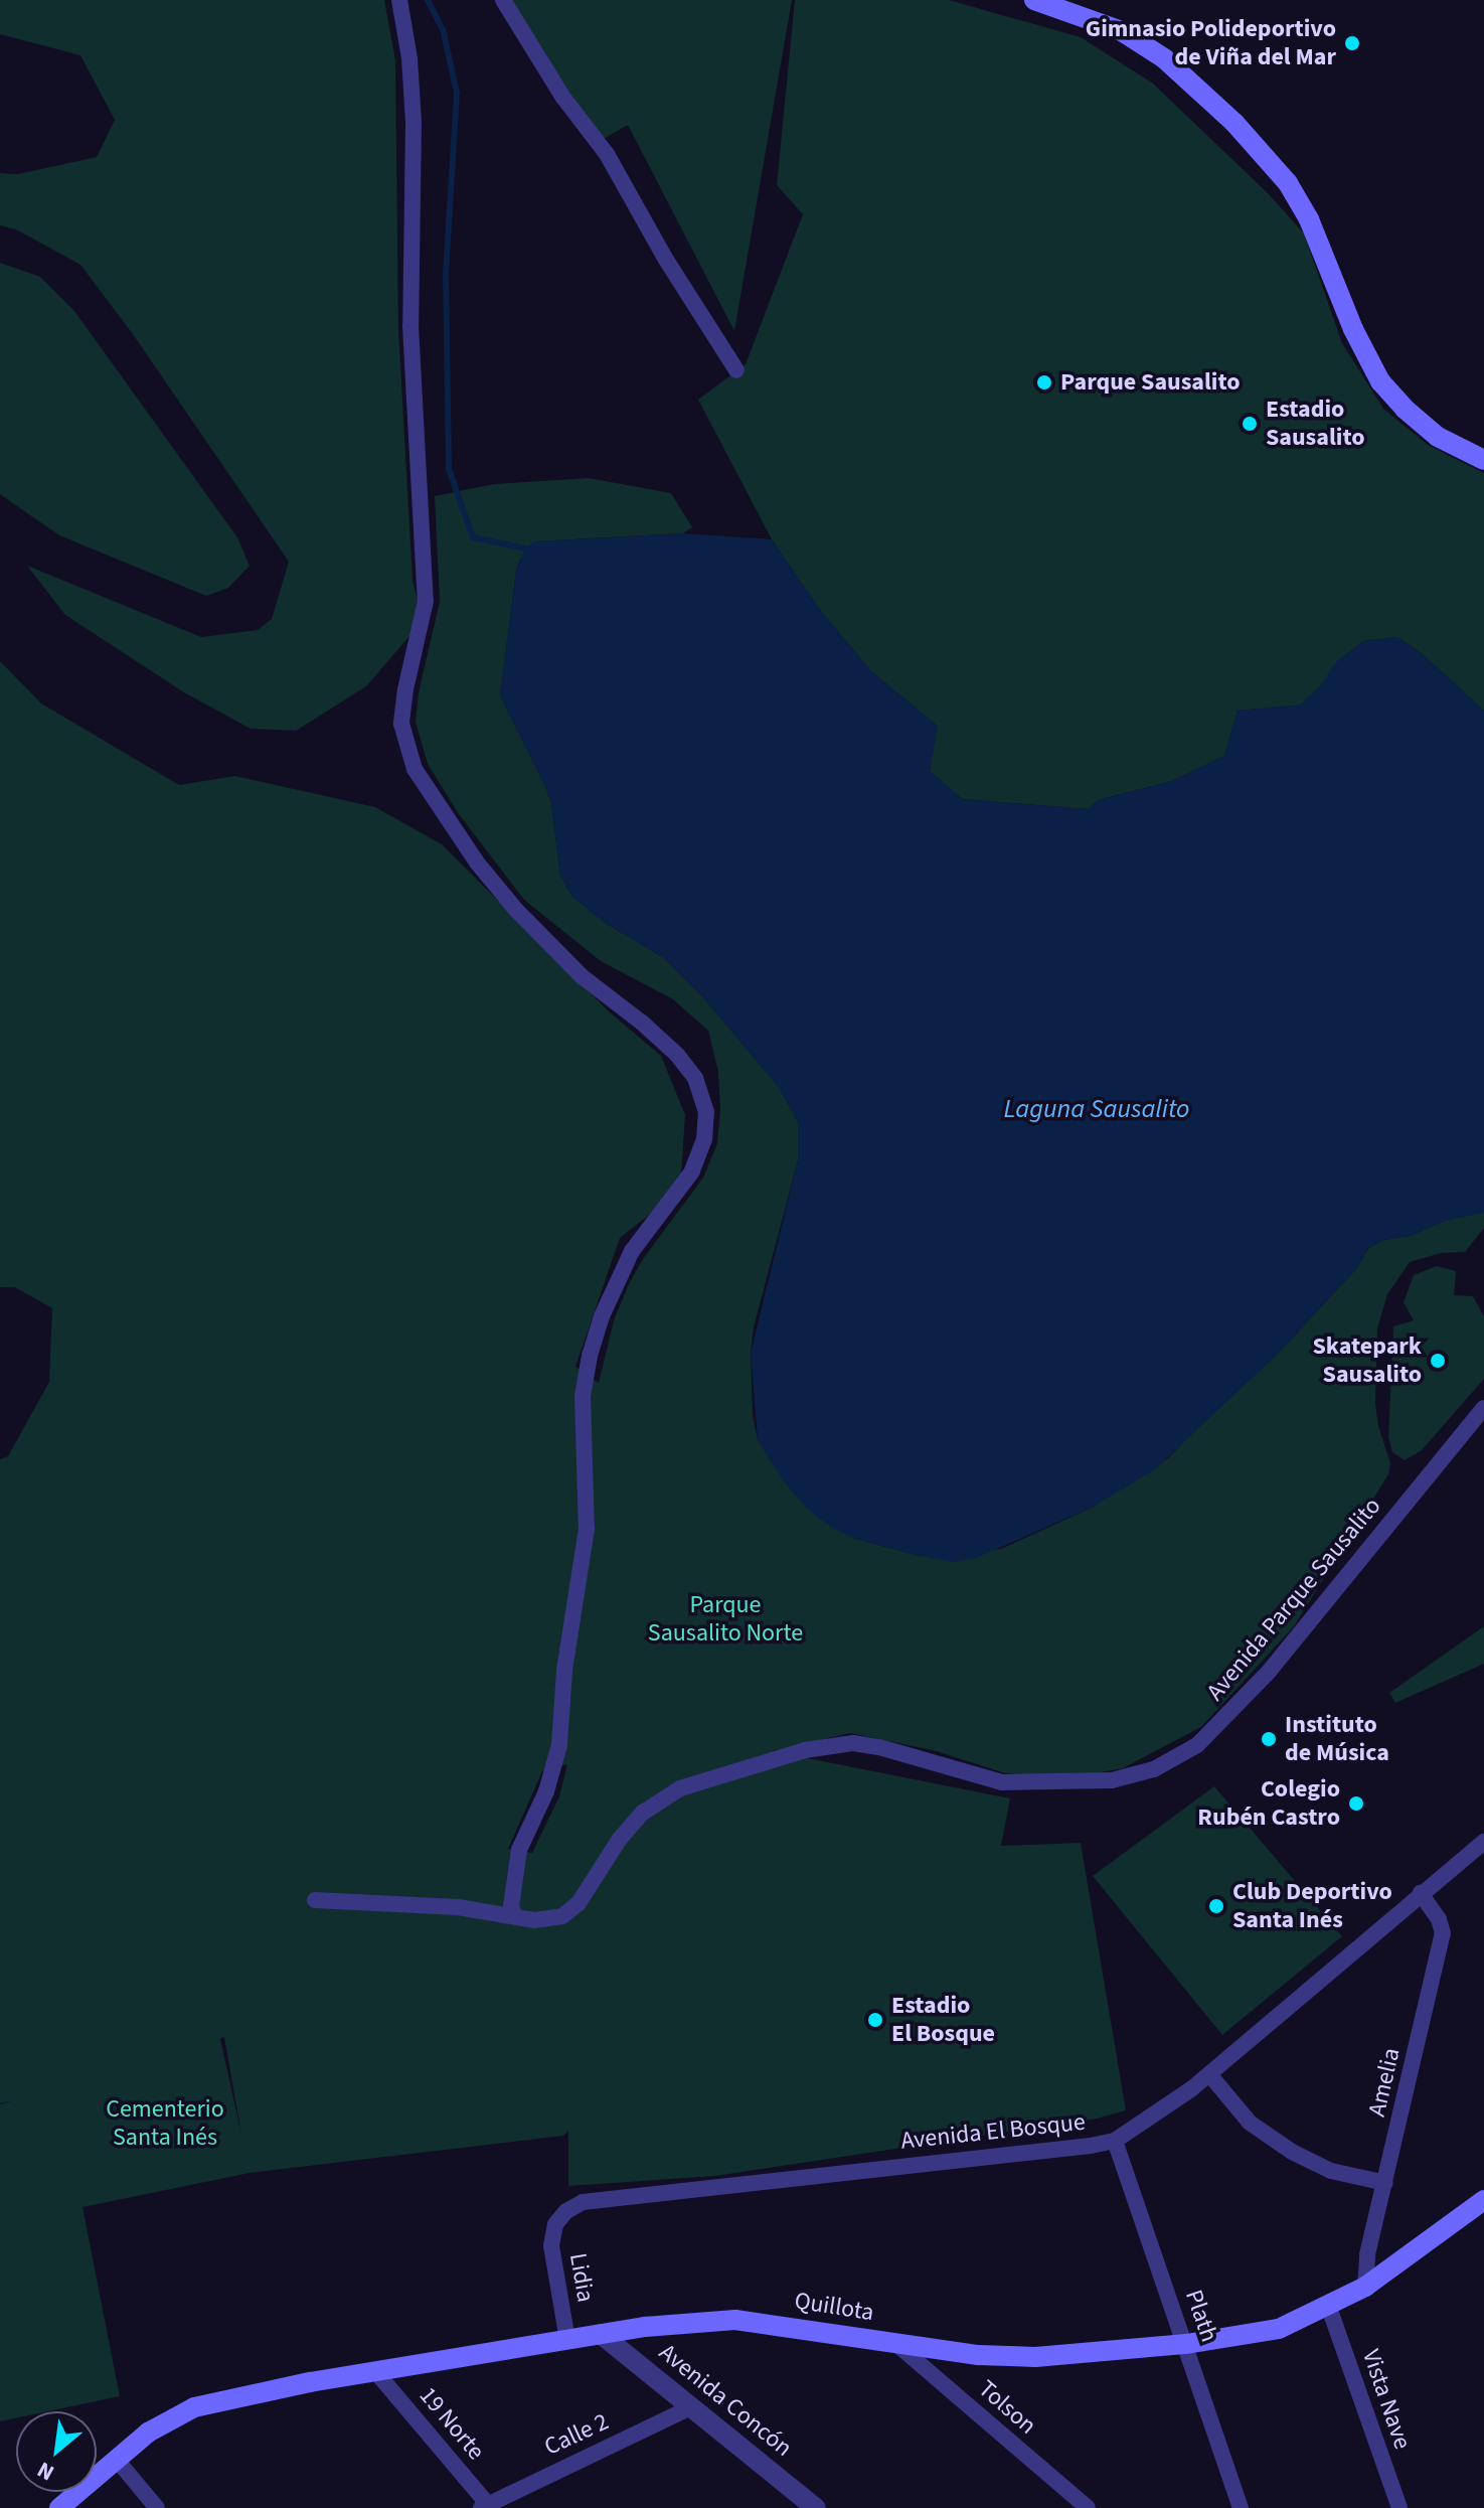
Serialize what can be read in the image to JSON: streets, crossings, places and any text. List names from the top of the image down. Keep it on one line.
{"streets":{"main road":["Quillota"],"street":["Avenida Parque Sausalito","Amelia","Avenida El Bosque","Lidia","Plath","Vista Nave","Avenida Concón","Tolson","19 Norte","Calle 2"]},"crossings":[["Amelia","Avenida El Bosque"],["Amelia","Quillota"],["Avenida El Bosque","Lidia"],["Avenida El Bosque","Plath"],["Lidia","Quillota"],["Quillota","Plath"],["Quillota","Vista Nave"],["Quillota","Avenida Concón"],["Quillota","Tolson"],["Quillota","19 Norte"],["Avenida Concón","Calle 2"],["19 Norte","Calle 2"]],"water":["Laguna Sausalito"],"parks":["Parque Sausalito Norte","Cementerio Santa Inés"],"places":["Gimnasio Polideportivo de Viña del Mar","Parque Sausalito","Estadio Sausalito","Skatepark Sausalito","Instituto de Música","Colegio Rubén Castro","Club Deportivo Santa Inés","Estadio El Bosque"],"north":"bottom left"}
